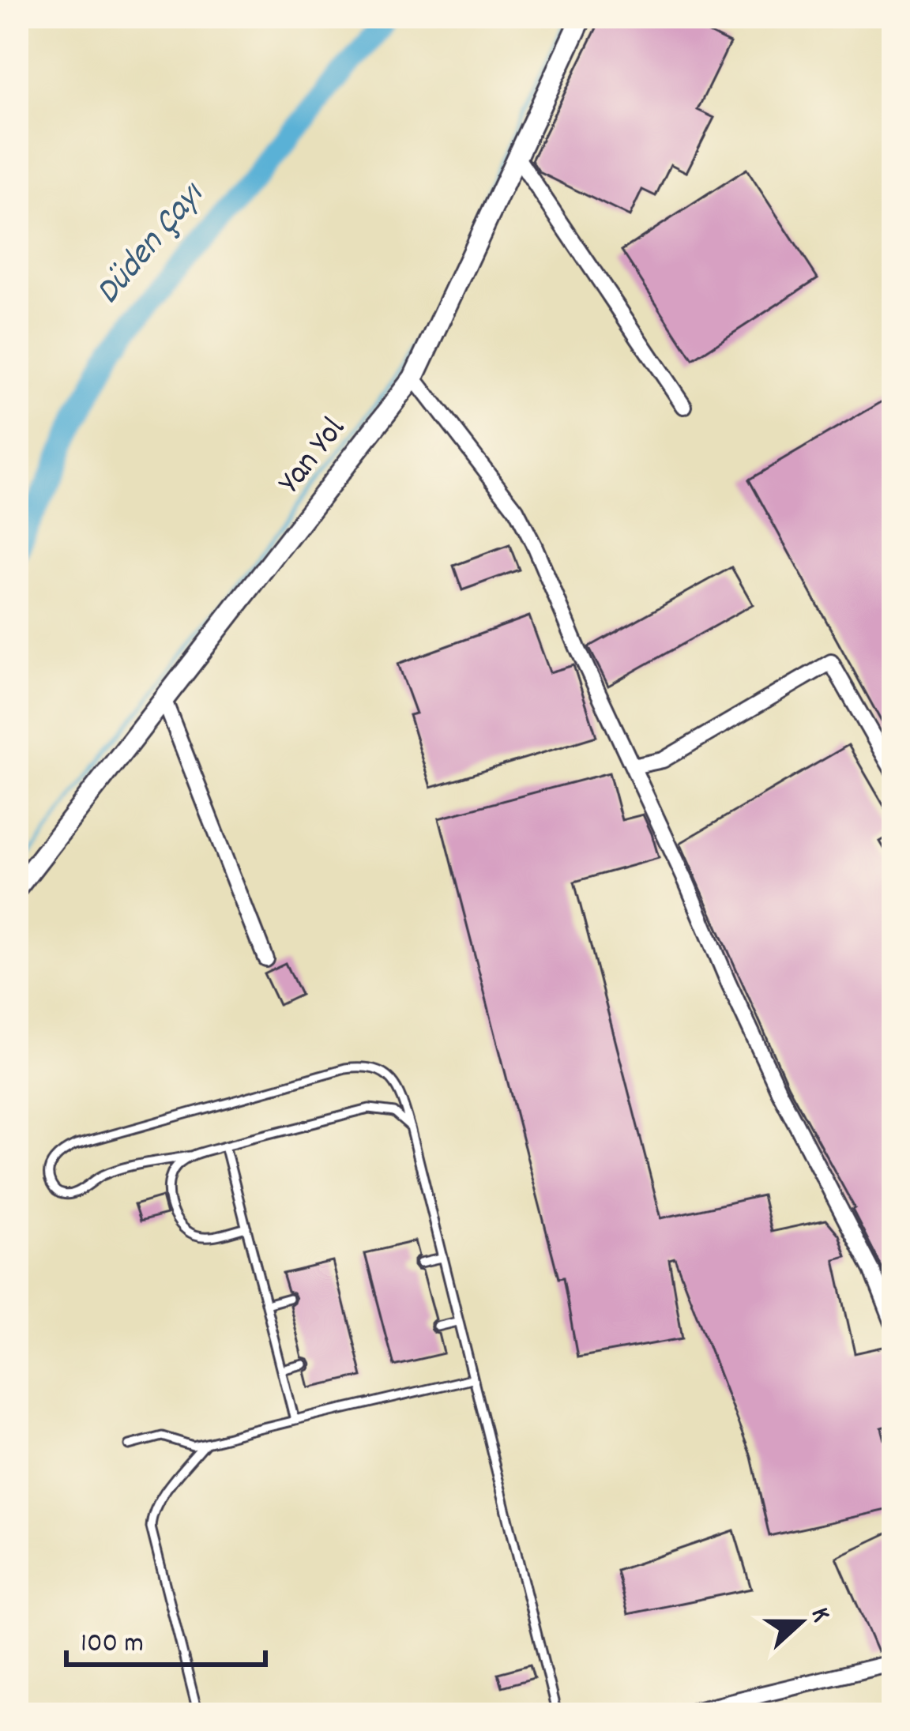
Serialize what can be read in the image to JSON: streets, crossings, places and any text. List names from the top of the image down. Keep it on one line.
{"streets":{"street":["Yan Yol"]},"water":["Düden Çayı"],"scale_bar":"100 m","north":"right"}
